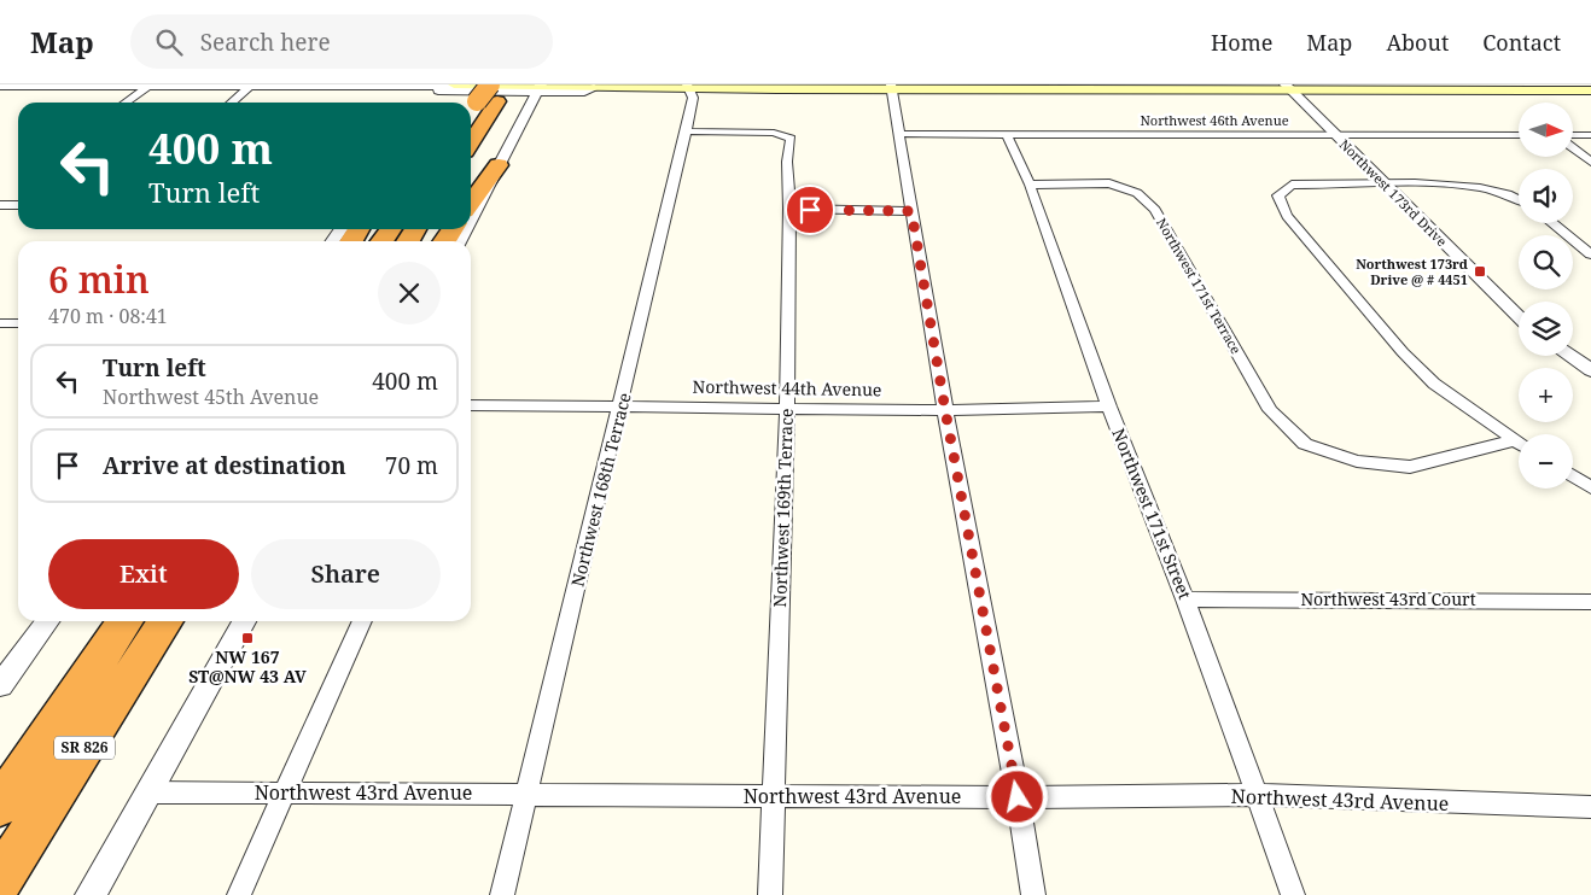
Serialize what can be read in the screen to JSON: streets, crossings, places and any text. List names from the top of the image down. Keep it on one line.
{"streets":{"highway":["SR 826"],"street":["Northwest 46th Avenue","Northwest 173rd Drive","Northwest 171st Terrace","Northwest 44th Avenue","Northwest 168th Terrace","Northwest 169th Terrace","Northwest 171st Street","Northwest 43rd Court","Northwest 43rd Avenue"]},"crossings":[["Northwest 46th Avenue","Northwest 173rd Drive"],["Northwest 46th Avenue","Northwest 171st Street"],["Northwest 171st Terrace","Northwest 171st Street"],["Northwest 44th Avenue","Northwest 168th Terrace"],["Northwest 44th Avenue","Northwest 169th Terrace"],["Northwest 44th Avenue","Northwest 171st Street"],["Northwest 168th Terrace","Northwest 169th Terrace"],["Northwest 168th Terrace","Northwest 43rd Avenue"],["Northwest 169th Terrace","Northwest 43rd Avenue"],["Northwest 171st Street","Northwest 43rd Court"],["Northwest 171st Street","Northwest 43rd Avenue"]],"places":{"transit":["Northwest 173rd Drive @ # 4451","NW 167 ST@NW 43 AV"]},"north":"right","page":{"header":"Map","search":"Search here","nav":["Home","Map","About","Contact"],"map_buttons":["+","−"],"turn":["400 m","Turn left"],"heading":["6 min","470 m · 08:41"],"list":[{"name":"Turn left","note":"Northwest 45th Avenue","value":"400 m"},{"name":"Arrive at destination","value":"70 m"}],"buttons":["Exit","Share"]}}
